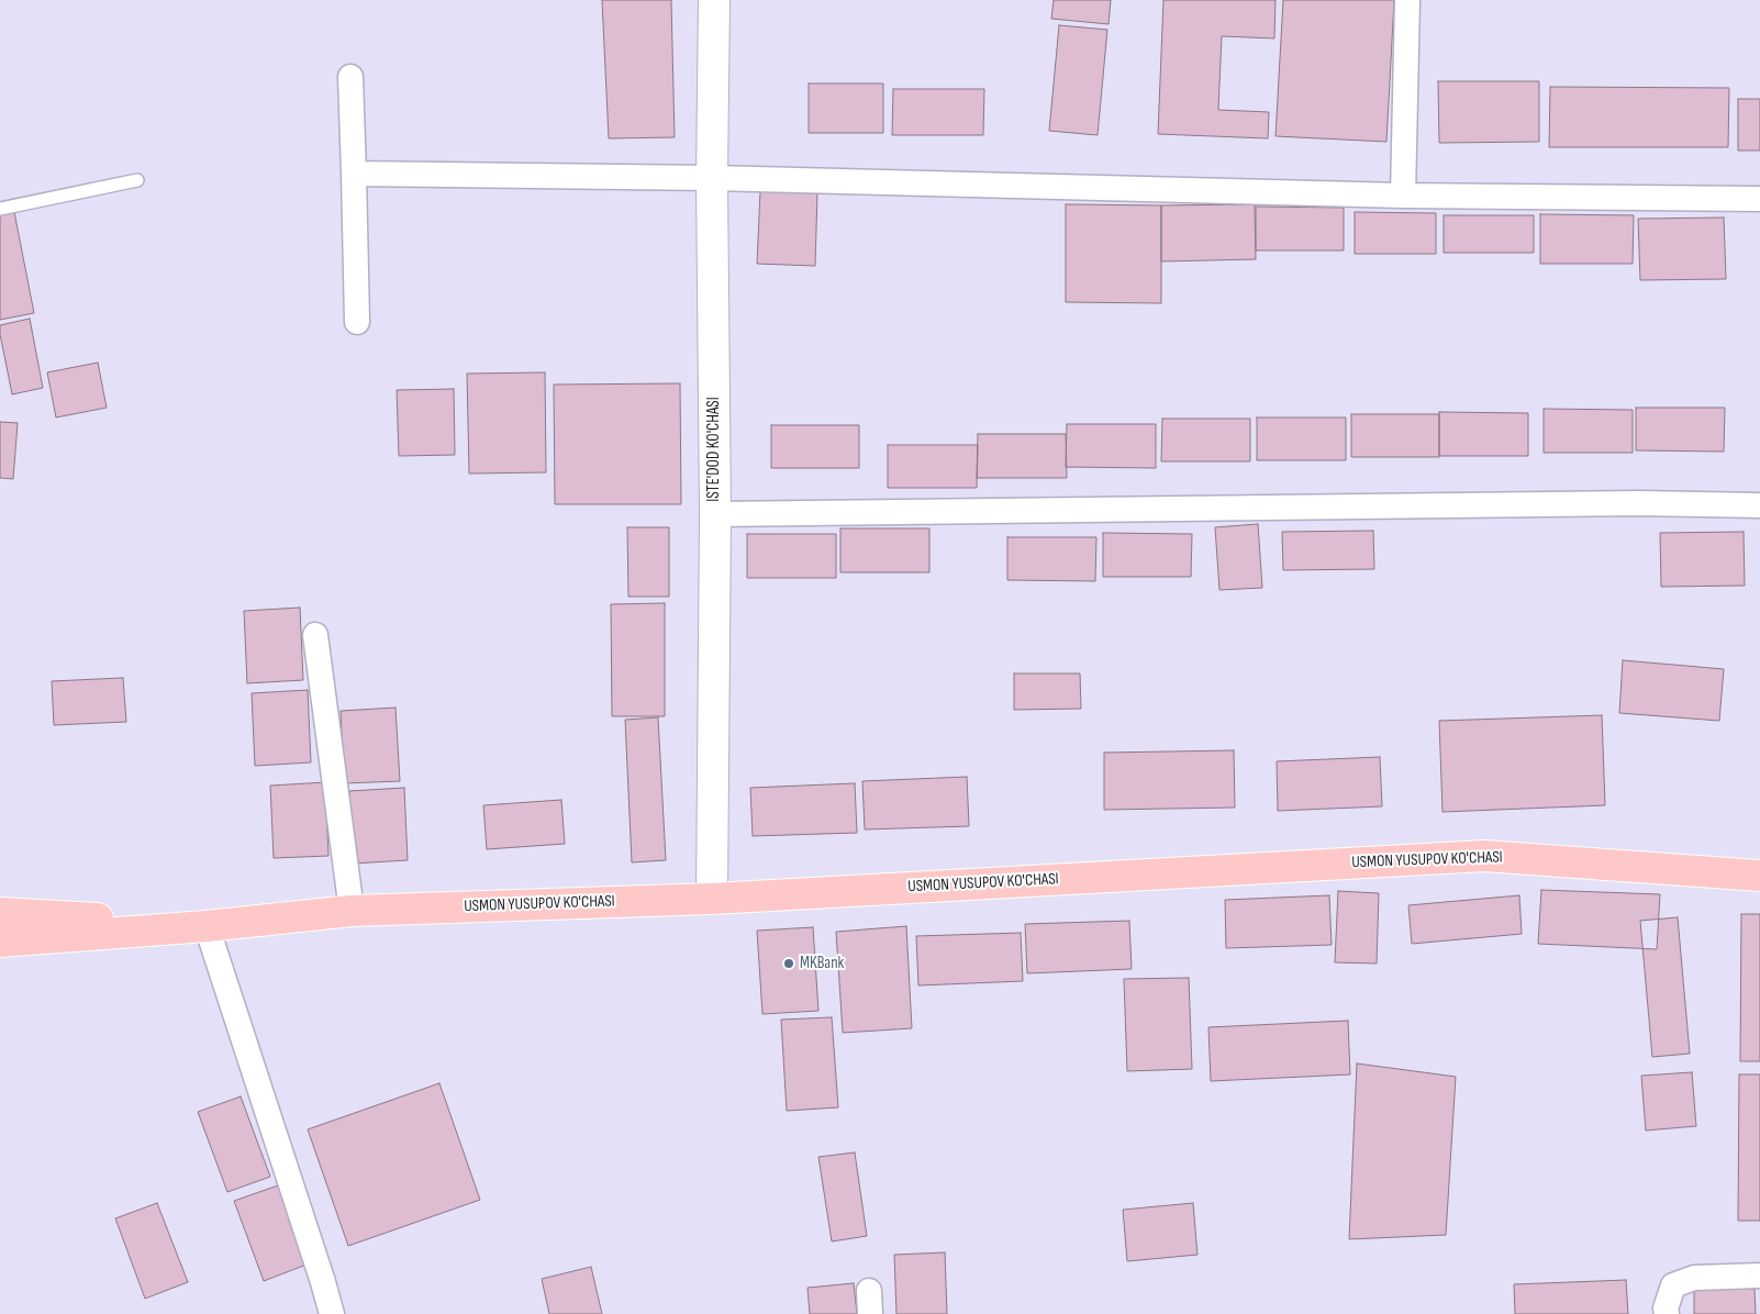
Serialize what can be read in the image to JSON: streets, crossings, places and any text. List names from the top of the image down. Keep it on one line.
{"streets":{"main road":["USMON YUSUPOV KO'CHASI"],"street":["ISTE'DOD KO'CHASI"]},"crossings":[["ISTE'DOD KO'CHASI","USMON YUSUPOV KO'CHASI"]],"places":["MKBank"]}
